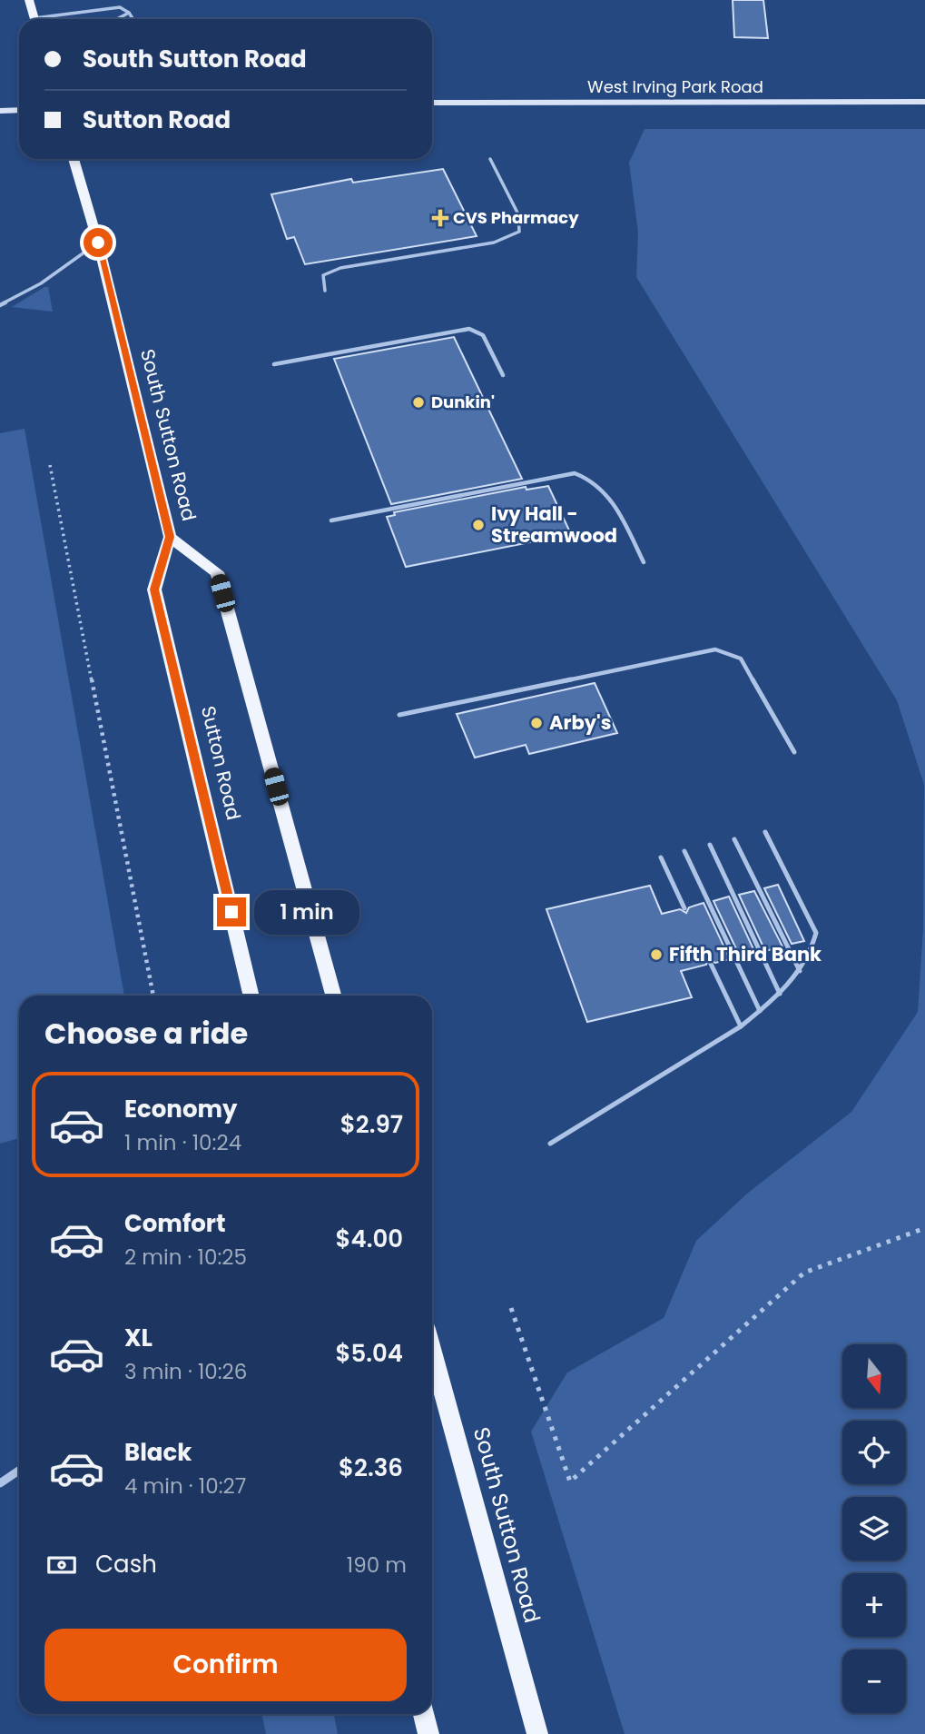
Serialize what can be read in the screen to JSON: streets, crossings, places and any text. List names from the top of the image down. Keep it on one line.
{"streets":{"main road":["West Irving Park Road","South Sutton Road","Sutton Road"]},"crossings":[["South Sutton Road","Sutton Road"]],"places":{"health":["CVS Pharmacy"],"other":["Dunkin'","Ivy Hall - Streamwood","Arby's","Fifth Third Bank"]},"north":"bottom","page":{"banner":["South Sutton Road","Sutton Road"],"bubble":"1 min","heading":"Choose a ride","list":[{"name":"Economy","note":"1 min · 10:24","value":"$2.97"},{"name":"Comfort","note":"2 min · 10:25","value":"$4.00"},{"name":"XL","note":"3 min · 10:26","value":"$5.04"},{"name":"Black","note":"4 min · 10:27","value":"$2.36"}],"map_buttons":["+","−"],"pay":["Cash","190 m"],"buttons":"Confirm"}}
